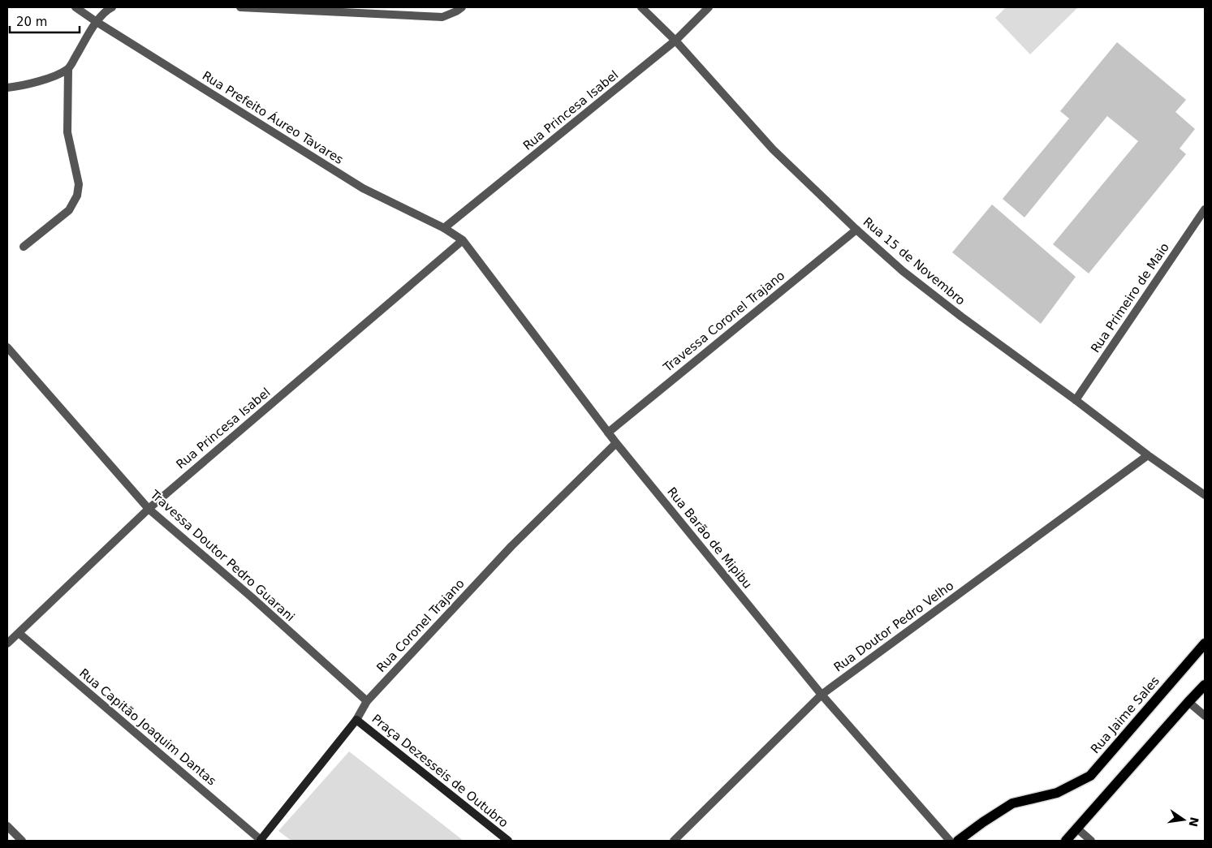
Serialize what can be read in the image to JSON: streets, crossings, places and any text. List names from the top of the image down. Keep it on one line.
{"streets":{"main road":["Rua Jaime Sales"],"street":["Rua Princesa Isabel","Rua Prefeito Áureo Tavares","Rua 15 de Novembro","Rua Primeiro de Maio","Travessa Coronel Trajano","Rua Barão de Mipibu","Travessa Doutor Pedro Guarani","Rua Coronel Trajano","Rua Doutor Pedro Velho","Rua Capitão Joaquim Dantas","Praça Dezesseis de Outubro"]},"crossings":[["Rua Princesa Isabel","Rua Prefeito Áureo Tavares"],["Rua Princesa Isabel","Rua 15 de Novembro"],["Rua Princesa Isabel","Rua Barão de Mipibu"],["Rua Princesa Isabel","Travessa Doutor Pedro Guarani"],["Rua Princesa Isabel","Rua Capitão Joaquim Dantas"],["Rua Prefeito Áureo Tavares","Rua Barão de Mipibu"],["Rua 15 de Novembro","Rua Primeiro de Maio"],["Rua 15 de Novembro","Travessa Coronel Trajano"],["Rua 15 de Novembro","Rua Doutor Pedro Velho"],["Travessa Coronel Trajano","Rua Barão de Mipibu"],["Rua Barão de Mipibu","Rua Coronel Trajano"],["Rua Barão de Mipibu","Rua Doutor Pedro Velho"],["Travessa Doutor Pedro Guarani","Rua Coronel Trajano"],["Rua Coronel Trajano","Rua Capitão Joaquim Dantas"],["Rua Coronel Trajano","Praça Dezesseis de Outubro"]],"scale_bar":"20 m","north":"right"}
